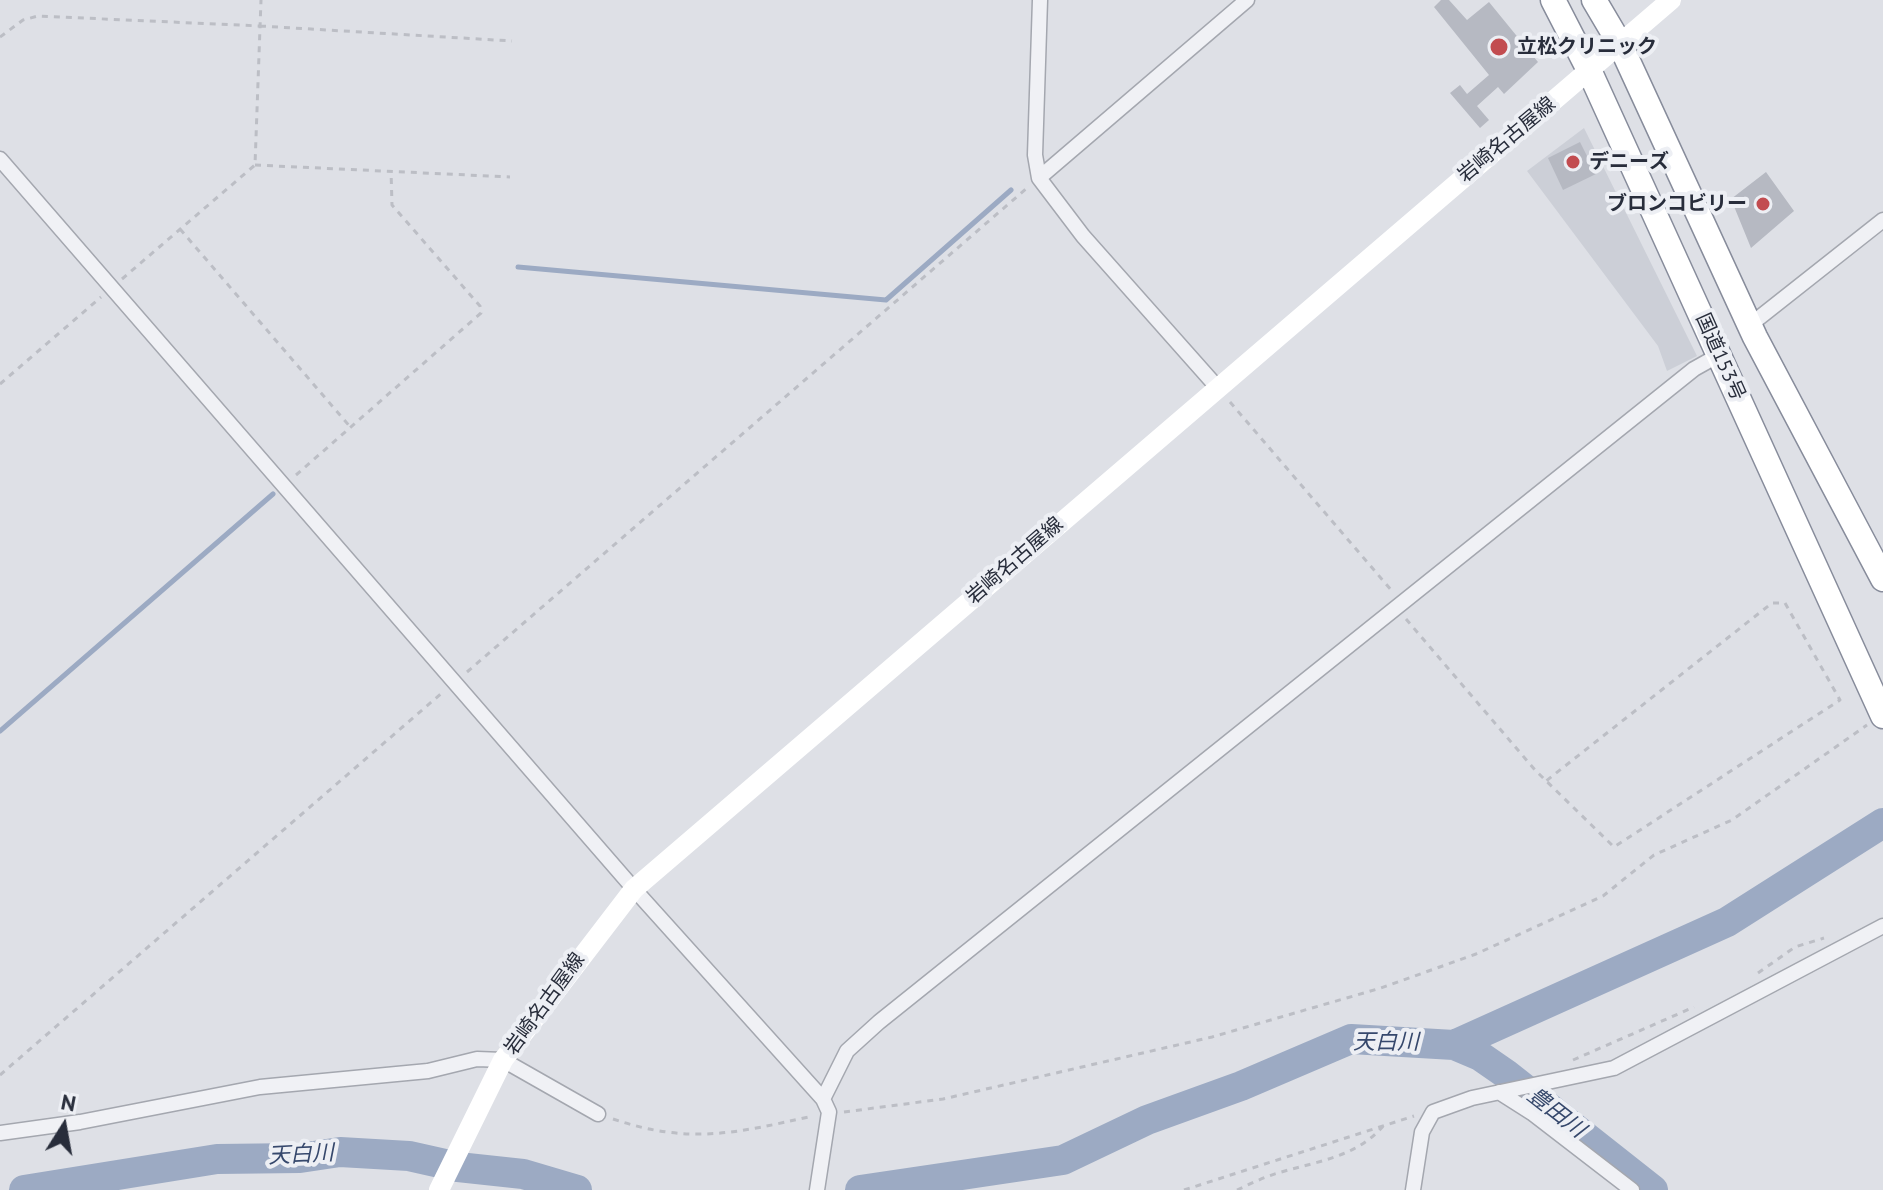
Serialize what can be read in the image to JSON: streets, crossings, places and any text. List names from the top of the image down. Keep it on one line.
{"streets":{"highway":["国道153号"],"main road":["岩崎名古屋線"]},"crossings":[["岩崎名古屋線","国道153号"]],"water":["天白川","豊田川"],"places":["立松クリニック","デニーズ","ブロンコビリー"],"north":"top"}
